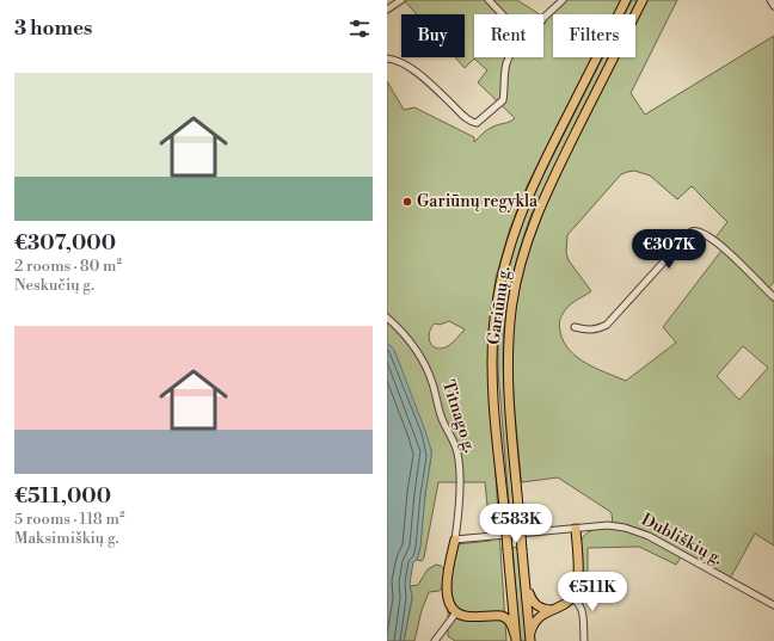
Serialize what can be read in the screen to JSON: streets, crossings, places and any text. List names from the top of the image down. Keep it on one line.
{"streets":{"highway":["Gariūnų g."],"street":["Titnago g.","Dubliškių g."]},"crossings":[["Titnago g.","Dubliškių g."]],"places":["Gariūnų regykla"],"page":{"heading":"3 homes","chip":["Buy","Rent","Filters"],"list":[{"name":"€307,000","note":"2 rooms · 80 m² · Neskučių g."},{"name":"€511,000","note":"5 rooms · 118 m² · Maksimiškių g."}],"price":["€307K","€583K","€511K"]}}
